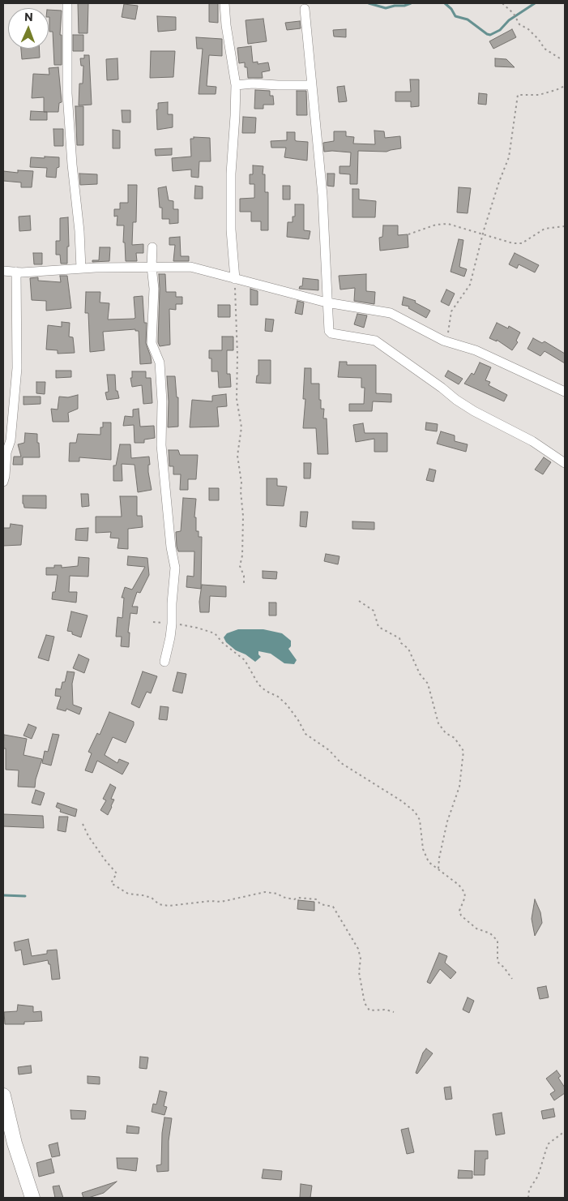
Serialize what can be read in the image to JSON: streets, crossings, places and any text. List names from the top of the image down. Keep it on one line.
{"north":"top"}
